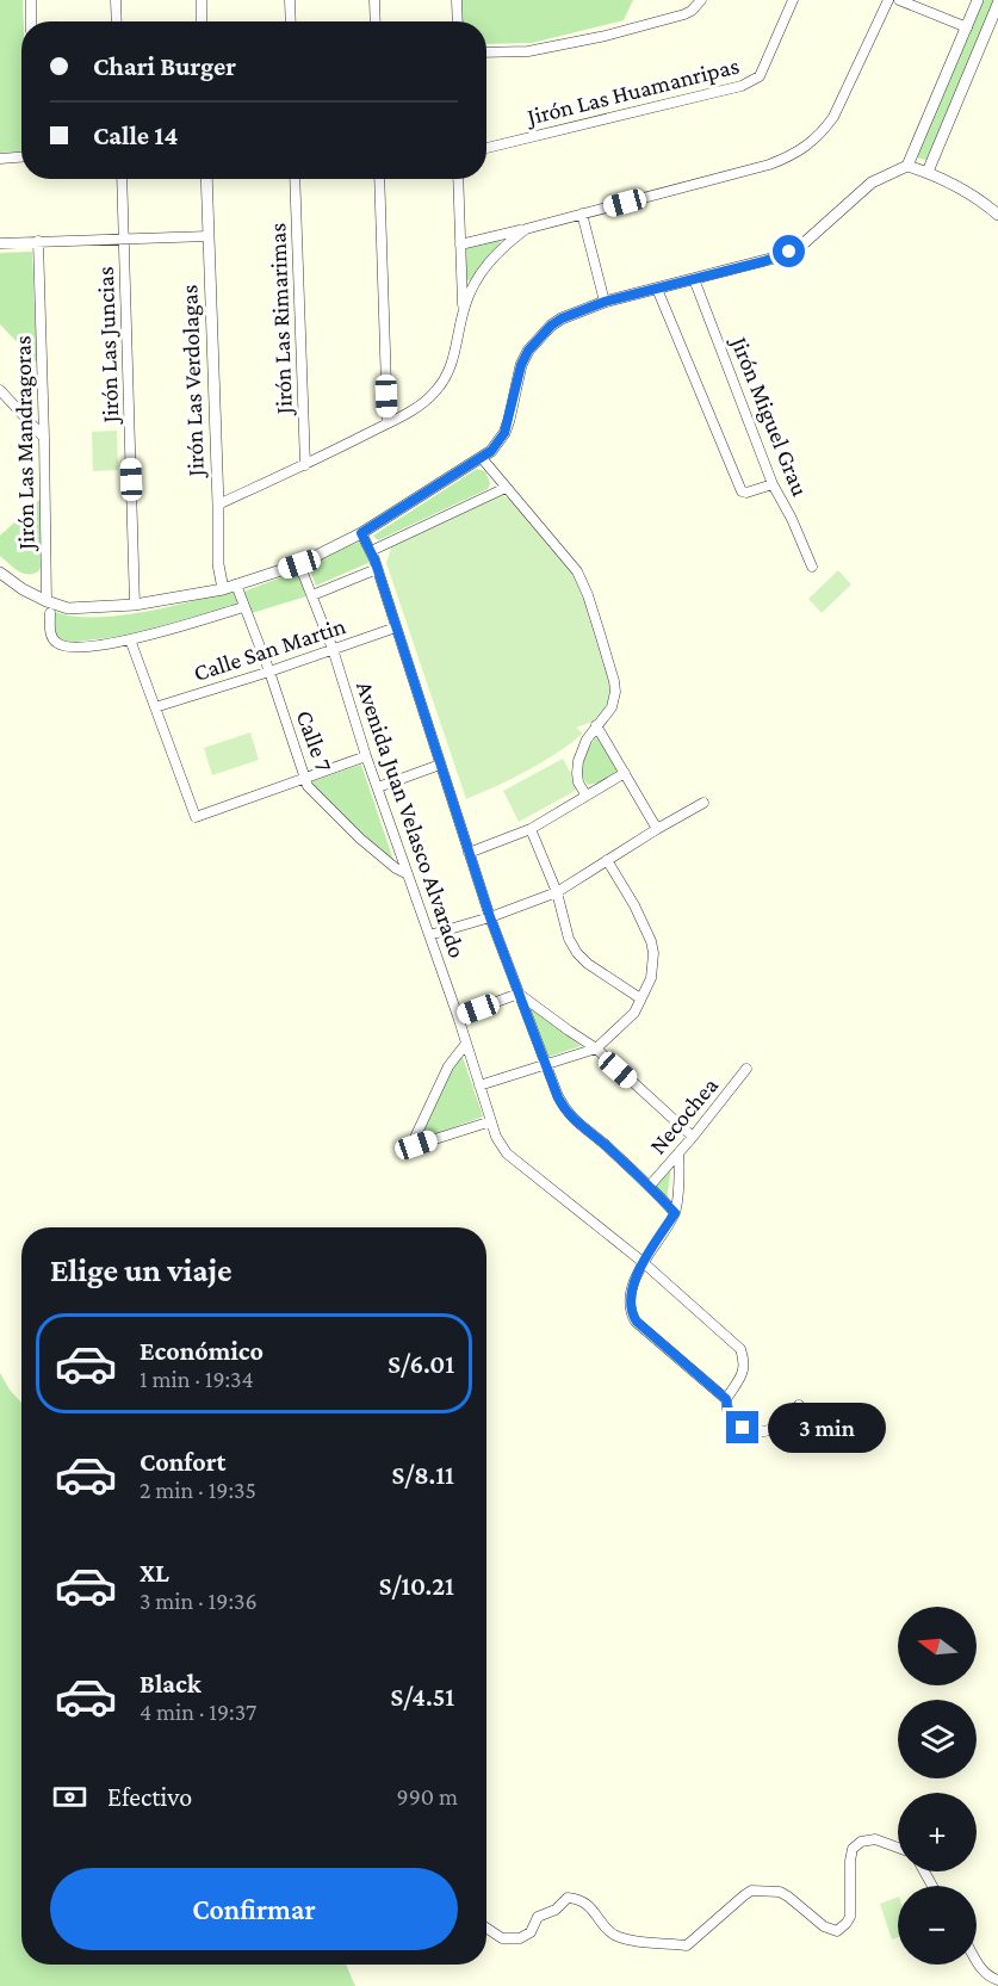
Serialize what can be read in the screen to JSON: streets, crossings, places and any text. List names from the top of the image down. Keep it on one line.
{"streets":{"street":["Jirón Las Huamanripas","Jirón Las Rimarimas","Jirón Las Juncias","Jirón Las Verdolagas","Jirón Miguel Grau","Jirón Las Mandragoras","Calle San Martin","Calle 7","Avenida Juan Velasco Alvarado","Necochea"]},"crossings":[["Calle San Martin","Calle 7"],["Calle San Martin","Avenida Juan Velasco Alvarado"],["Calle 7","Avenida Juan Velasco Alvarado"]],"north":"left","page":{"banner":["Chari Burger","Calle 14"],"heading":"Elige un viaje","list":[{"name":"Económico","note":"1 min · 19:34","value":"S/6.01"},{"name":"Confort","note":"2 min · 19:35","value":"S/8.11"},{"name":"XL","note":"3 min · 19:36","value":"S/10.21"},{"name":"Black","note":"4 min · 19:37","value":"S/4.51"}],"bubble":"3 min","map_buttons":["+","−"],"pay":["Efectivo","990 m"],"buttons":"Confirmar"}}
